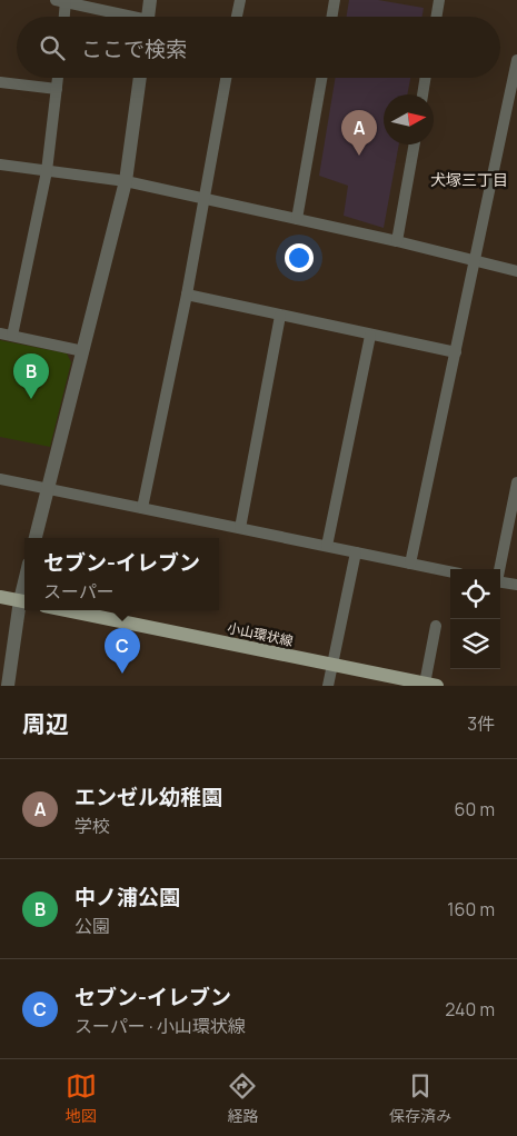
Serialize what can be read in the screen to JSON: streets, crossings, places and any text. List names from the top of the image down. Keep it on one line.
{"streets":{"main road":["小山環状線"]},"districts":["犬塚三丁目"],"north":"right","page":{"search":"ここで検索","pins":["A","B","C"],"popup":["セブン-イレブン","スーパー"],"heading":["周辺","3件"],"list":[{"mark":"A","name":"エンゼル幼稚園","note":"学校","value":"60 m"},{"mark":"B","name":"中ノ浦公園","note":"公園","value":"160 m"},{"mark":"C","name":"セブン-イレブン","note":"スーパー · 小山環状線","value":"240 m"}],"nav":["地図","経路","保存済み"]}}
